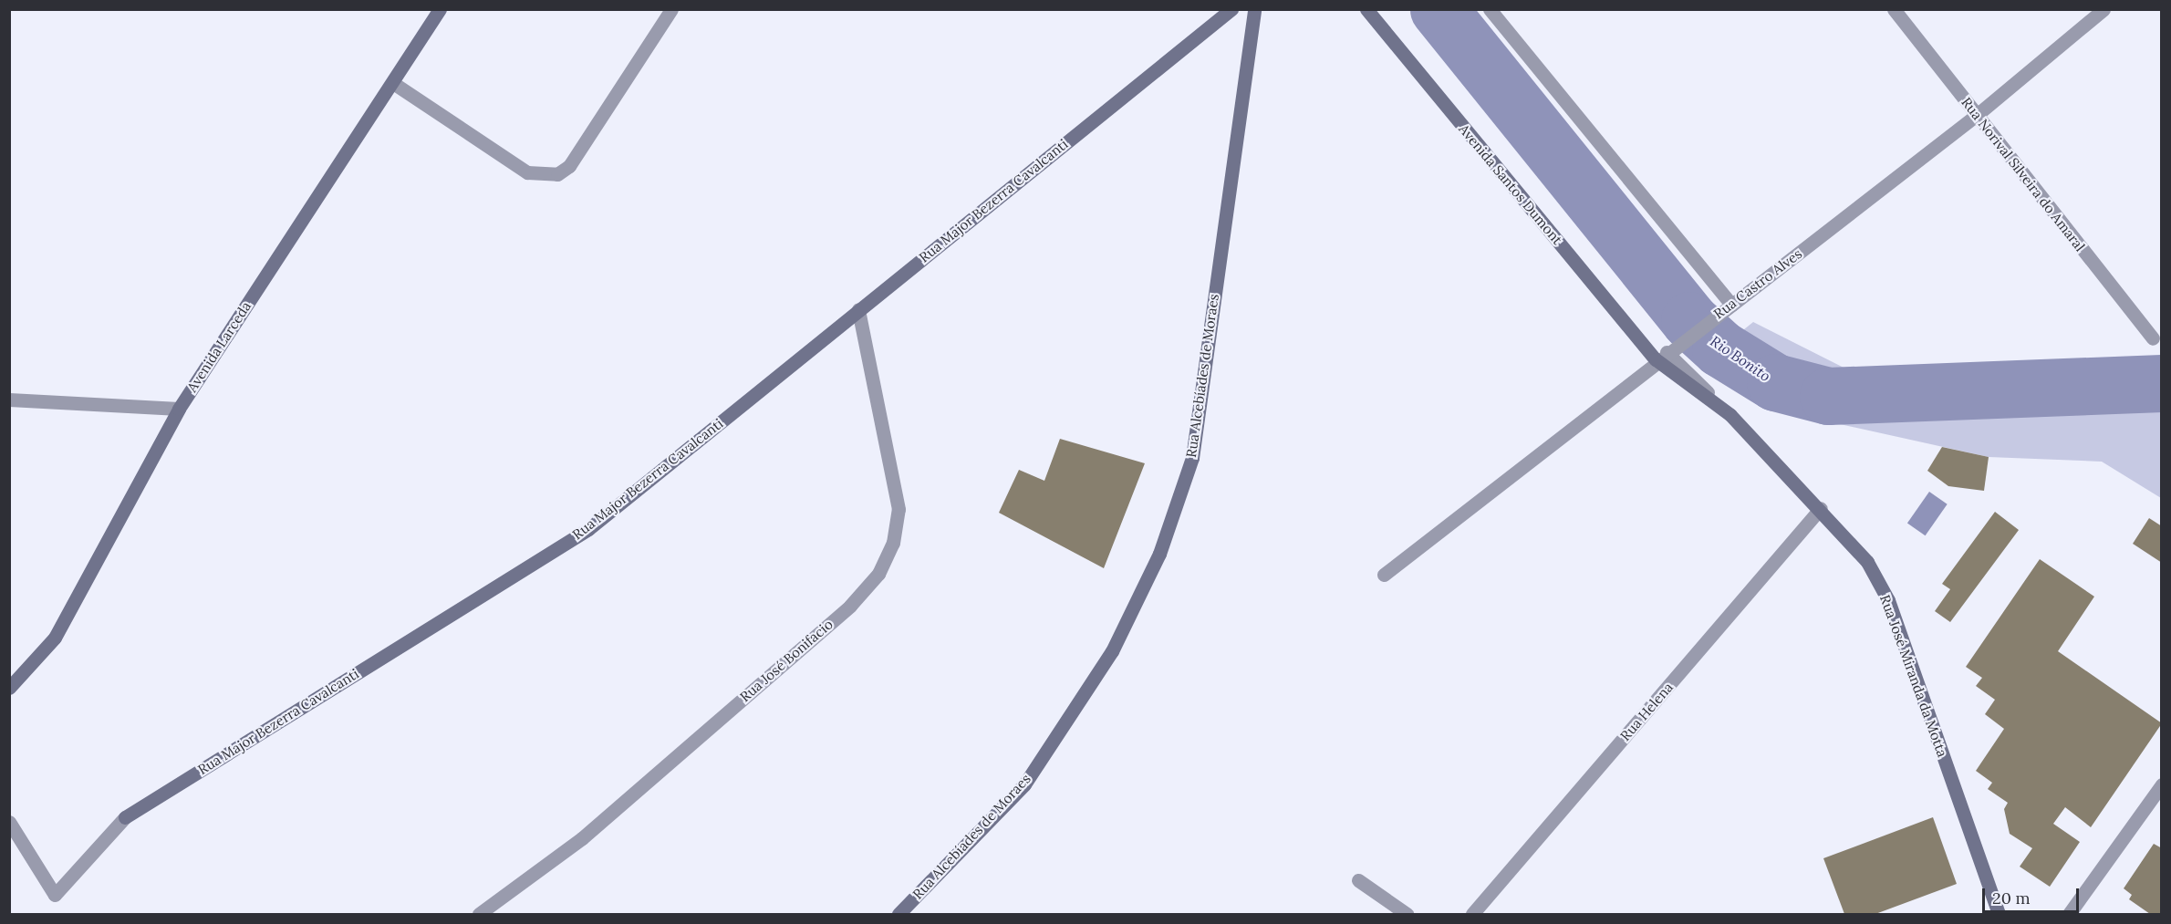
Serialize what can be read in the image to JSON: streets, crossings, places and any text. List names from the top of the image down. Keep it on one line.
{"streets":{"street":["Rua Norival Silveira do Amaral","Avenida Santos Dumont","Rua Major Bezerra Cavalcanti","Rua Castro Alves","Avenida Larceda","Rua Alcebíades de Moraes","Rua José Bonifacio","Rua José Miranda da Motta","Rua Helena"]},"crossings":[["Rua Norival Silveira do Amaral","Rua Castro Alves"],["Avenida Santos Dumont","Rua Castro Alves"],["Avenida Santos Dumont","Rua José Miranda da Motta"],["Rua Major Bezerra Cavalcanti","Rua José Bonifacio"],["Rua Castro Alves","Rua José Miranda da Motta"],["Rua José Miranda da Motta","Rua Helena"]],"water":["Rio Bonito"],"scale_bar":"20 m"}
